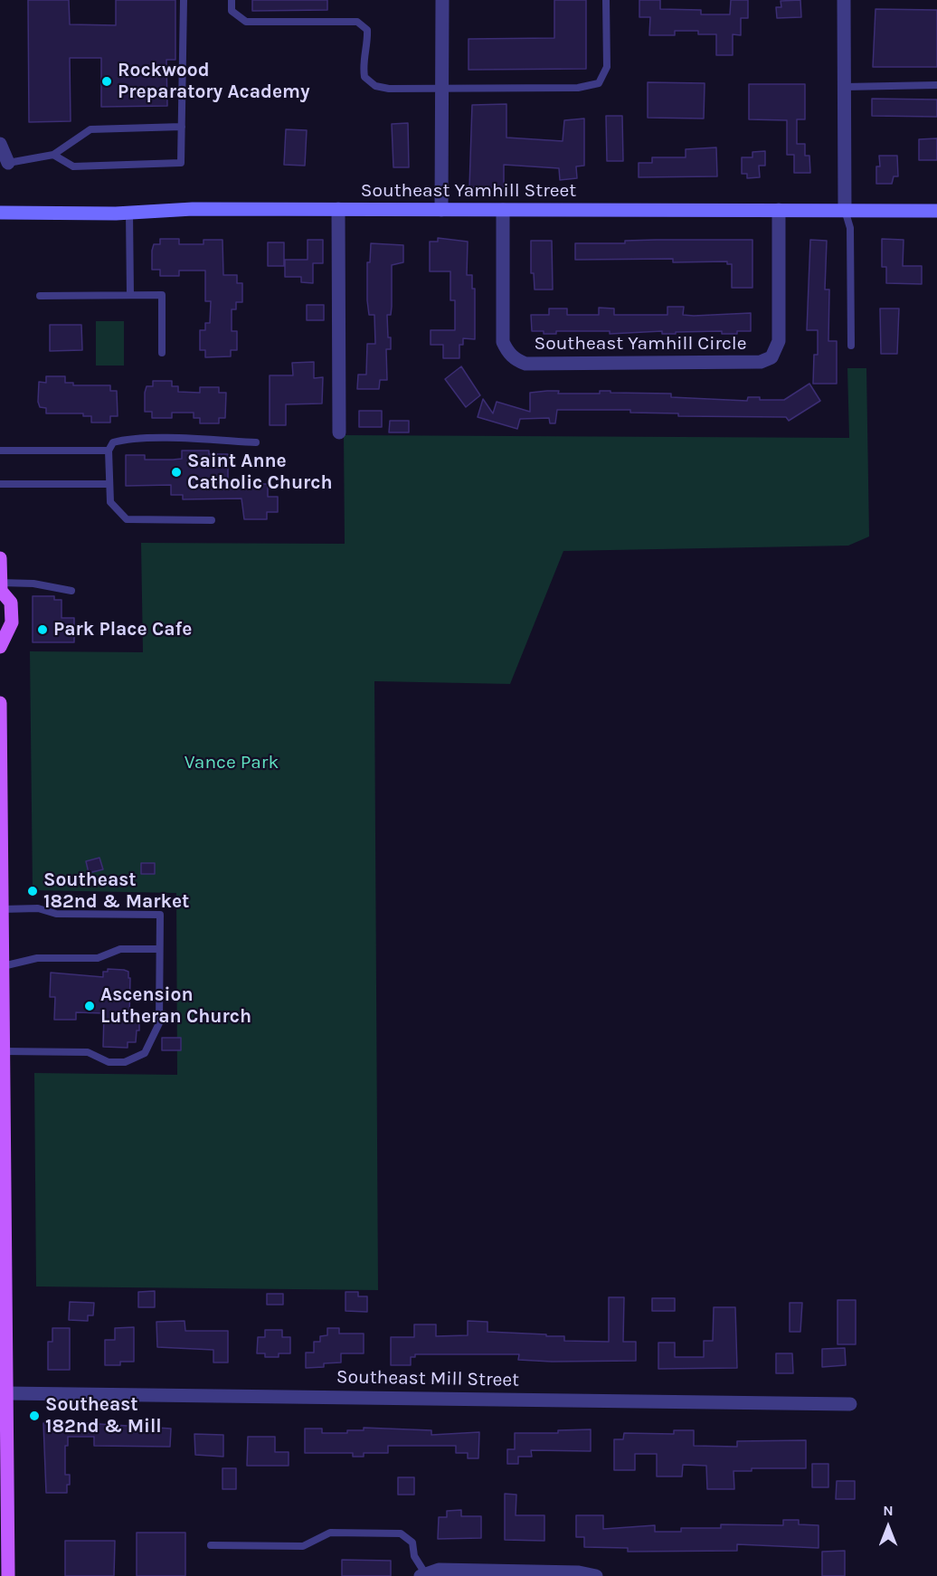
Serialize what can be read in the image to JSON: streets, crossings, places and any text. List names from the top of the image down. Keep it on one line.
{"streets":{"street":["Southeast Yamhill Street","Southeast Yamhill Circle","Southeast Mill Street"]},"crossings":[["Southeast Yamhill Street","Southeast Yamhill Circle"]],"parks":["Vance Park"],"places":["Rockwood Preparatory Academy","Saint Anne Catholic Church","Park Place Cafe","Southeast 182nd & Market","Ascension Lutheran Church","Southeast 182nd & Mill"],"north":"top"}
